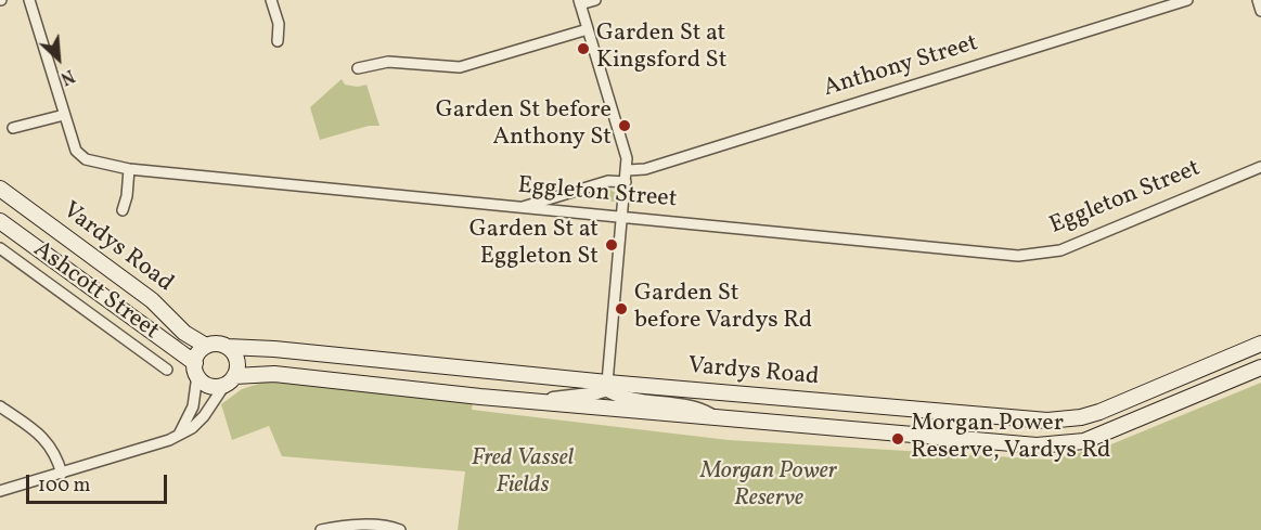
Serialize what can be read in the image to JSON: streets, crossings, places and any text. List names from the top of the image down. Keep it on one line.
{"streets":{"main road":["Vardys Road"],"street":["Anthony Street","Eggleton Street","Ashcott Street"]},"parks":["Fred Vassel Fields","Morgan Power Reserve"],"places":["Garden St at Kingsford St","Garden St before Anthony St","Garden St at Eggleton St","Garden St before Vardys Rd","Morgan Power Reserve, Vardys Rd"],"scale_bar":"100 m","north":"bottom right"}
